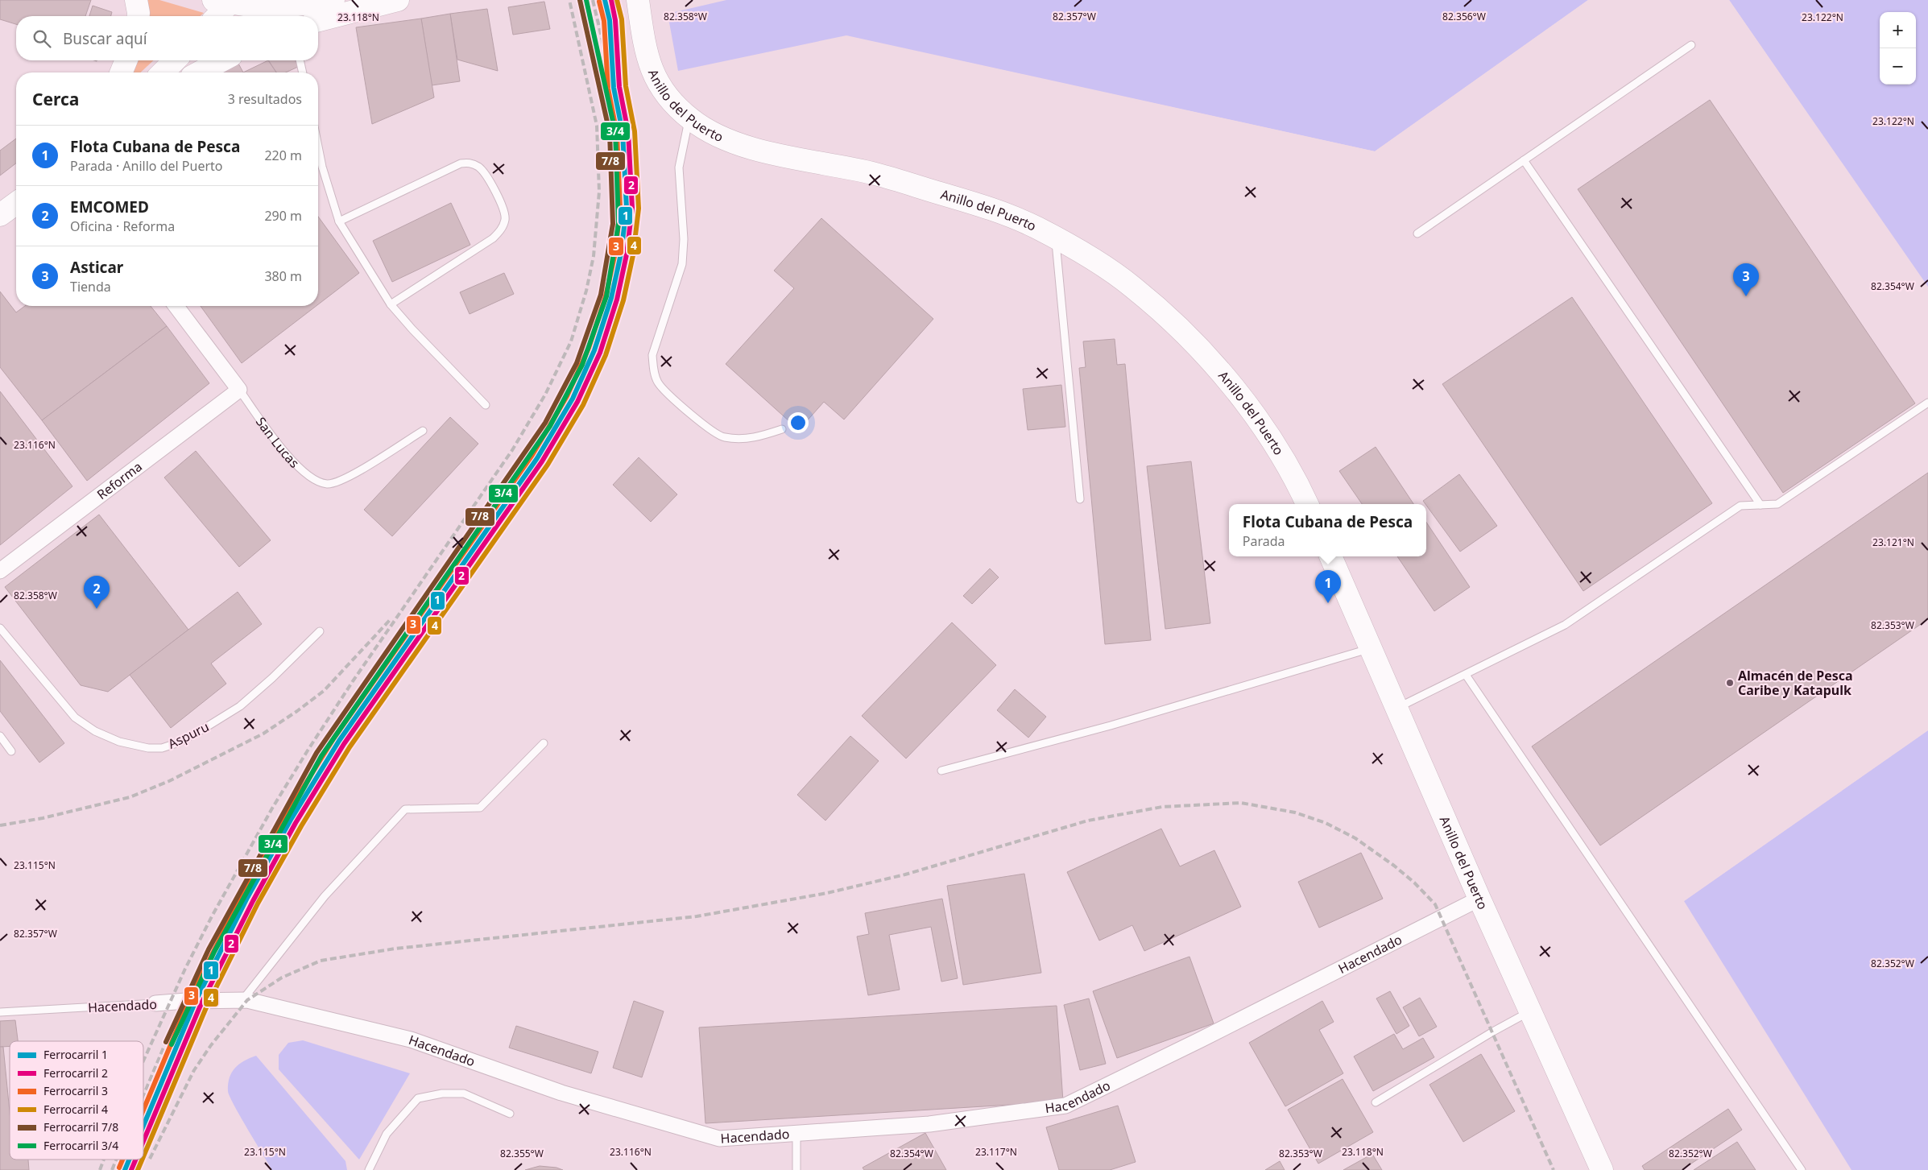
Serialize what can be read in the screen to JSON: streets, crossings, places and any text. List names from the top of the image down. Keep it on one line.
{"streets":{"main road":["Anillo del Puerto"],"street":["San Lucas","Reforma","Hacendado"],"lane":["Aspuru"]},"crossings":[["Anillo del Puerto","Hacendado"],["San Lucas","Reforma"]],"places":["Almacén de Pesca Caribe y Katapulk"],"lines":["rail line 1","rail line 2","rail line 4","rail line 7/8","rail line 3/4","rail line 3"],"legend":["Ferrocarril 1","Ferrocarril 2","Ferrocarril 3","Ferrocarril 4","Ferrocarril 7/8","Ferrocarril 3/4"],"page":{"map_buttons":["+","−"],"search":"Buscar aquí","heading":["Cerca","3 resultados"],"list":[{"mark":"1","name":"Flota Cubana de Pesca","note":"Parada · Anillo del Puerto","value":"220 m"},{"mark":"2","name":"EMCOMED","note":"Oficina · Reforma","value":"290 m"},{"mark":"3","name":"Asticar","note":"Tienda","value":"380 m"}],"pins":["3","1","2"],"popup":["Flota Cubana de Pesca","Parada"]},"coordinates":["82.358°W","82.357°W","82.356°W","23.118°N","23.122°N","82.354°W","23.116°N","23.121°N","82.353°W","23.115°N","82.352°W","23.117°N","82.355°W"]}
